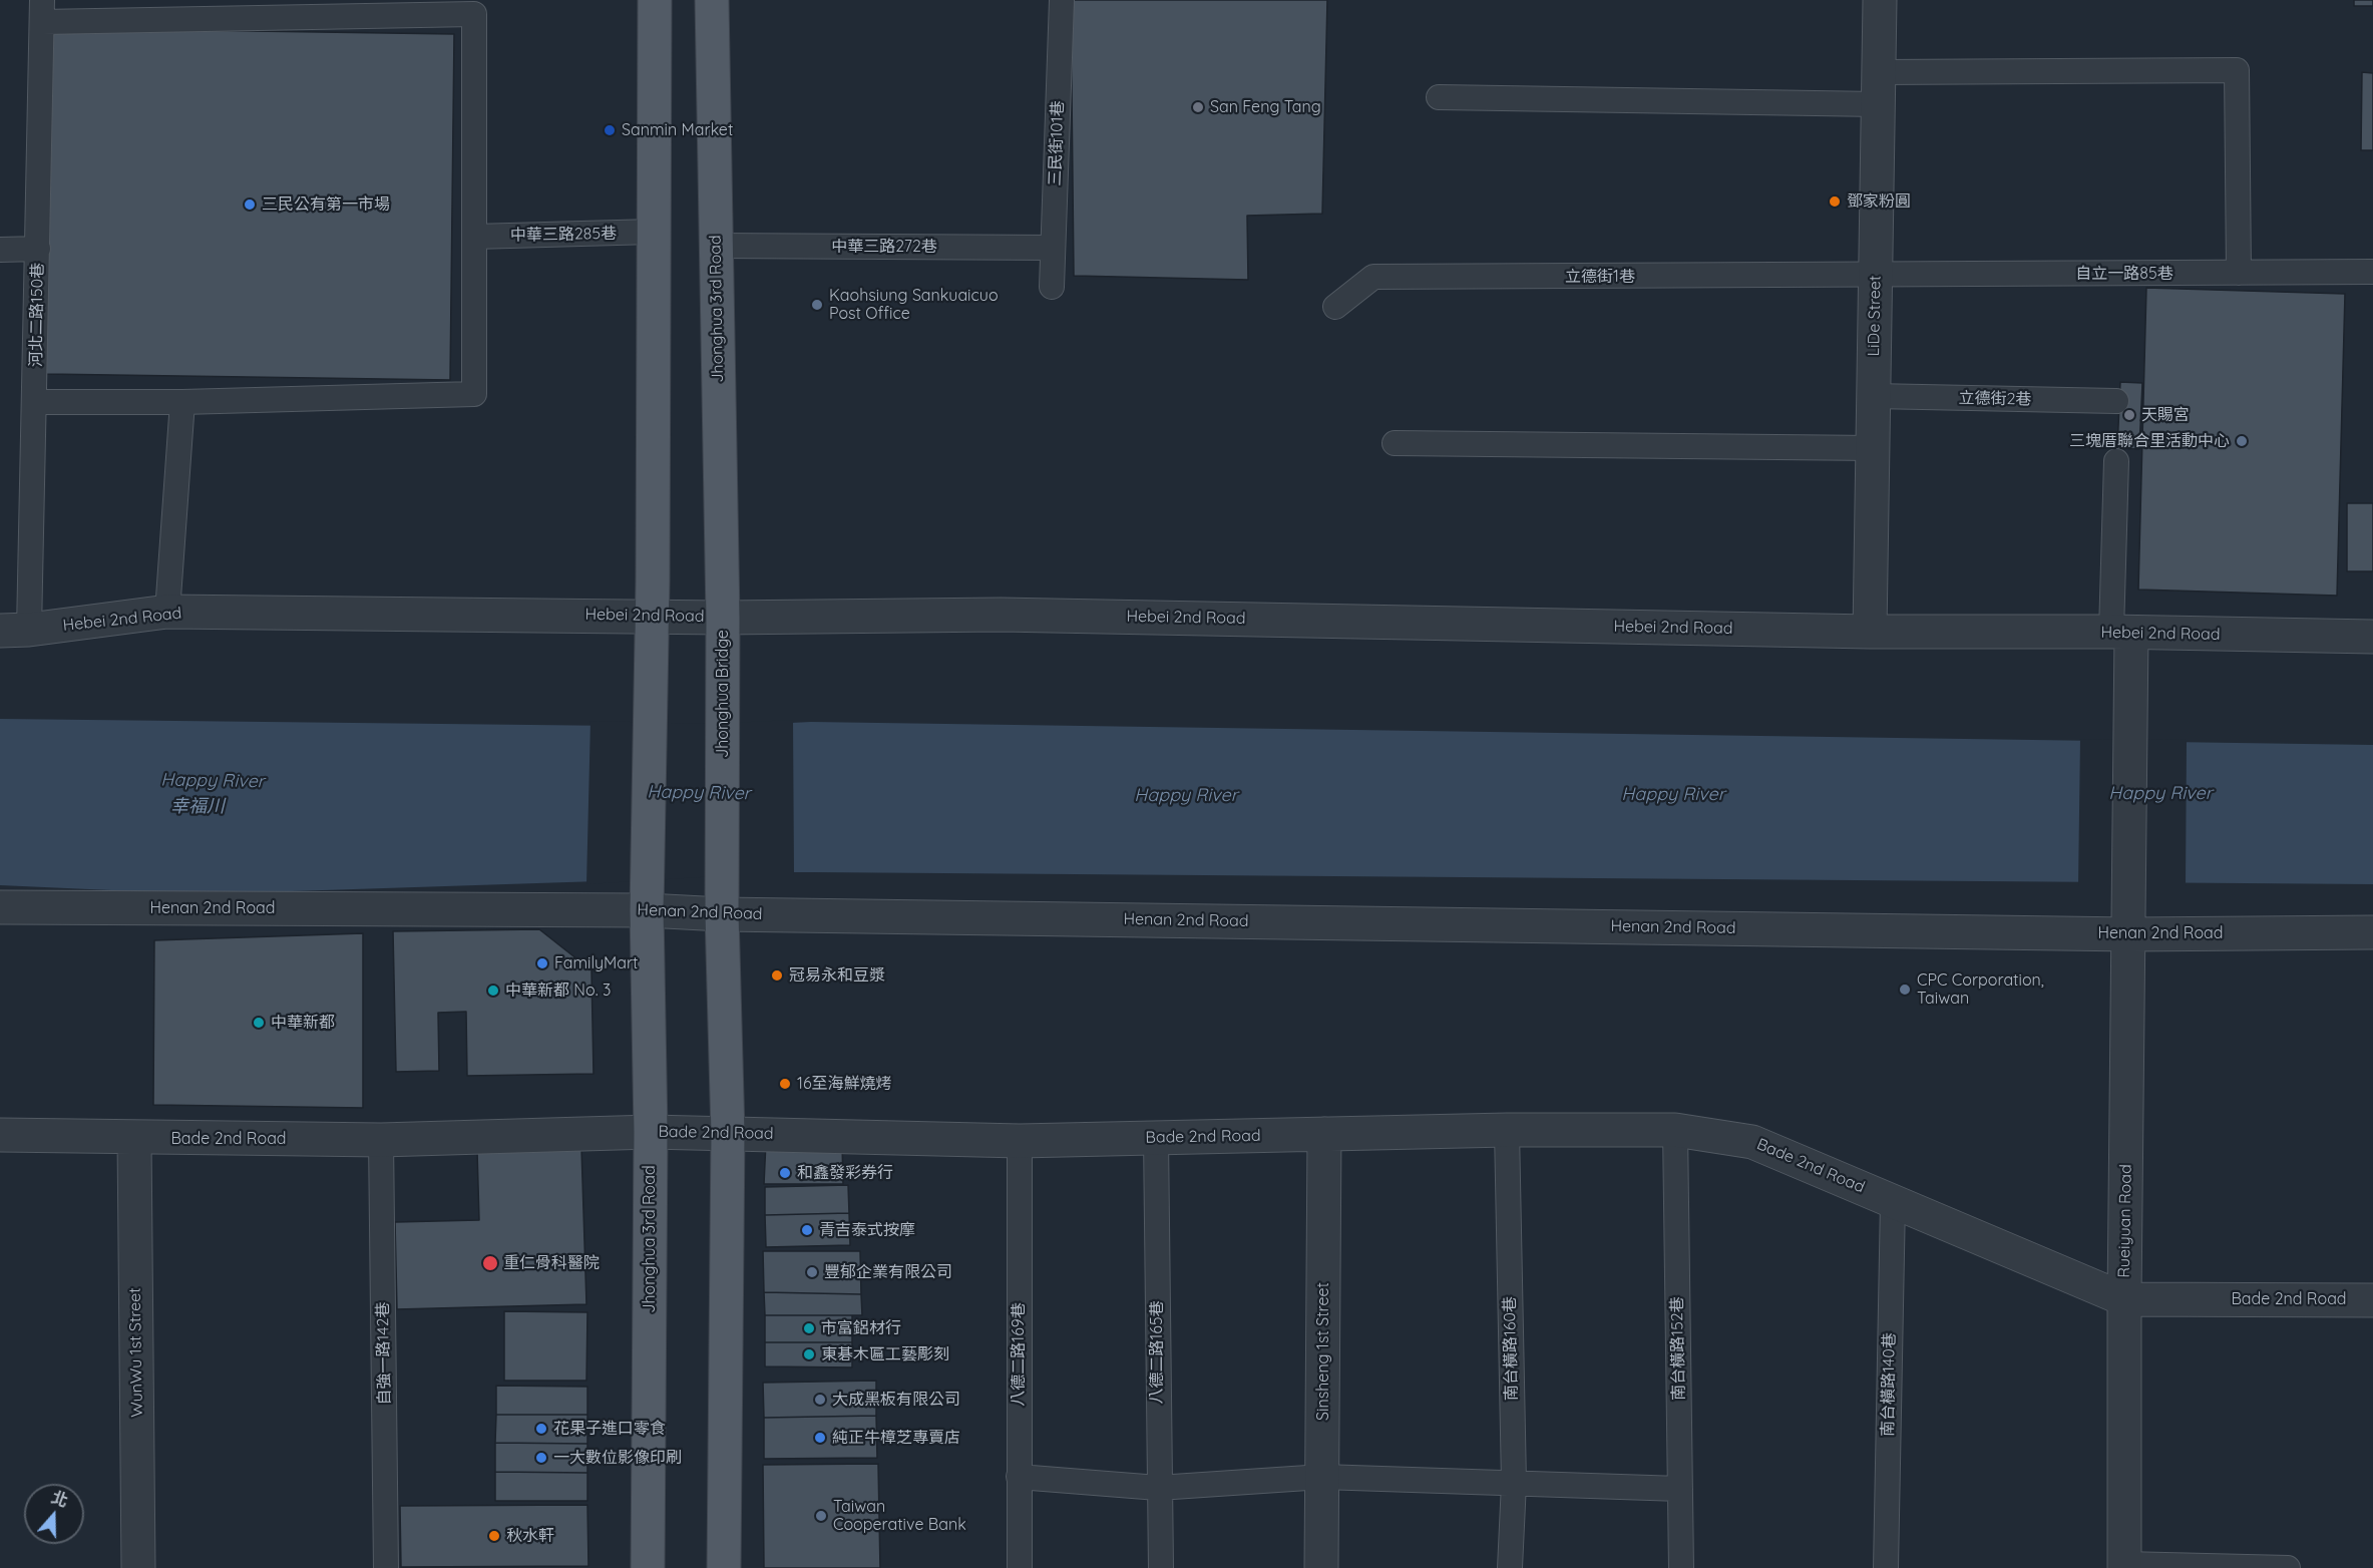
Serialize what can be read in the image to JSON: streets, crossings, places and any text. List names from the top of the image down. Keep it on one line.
{"streets":{"main road":["Jhonghua 3rd Road","Jhonghua Bridge"],"street":["LiDe Street","Hebei 2nd Road","Henan 2nd Road","Bade 2nd Road","Rueiyuan Road","Sinsheng 1st Street","WunWu 1st Street"],"lane":["三民街101巷","中華三路285巷","中華三路272巷","自立一路85巷","立德街1巷","河北二路150巷","立德街2巷","南台橫路160巷","南台橫路152巷","八德二路165巷","自強一路142巷","八德二路169巷","南台橫路140巷"]},"crossings":[["三民街101巷","中華三路272巷"],["中華三路272巷","Jhonghua 3rd Road"],["自立一路85巷","立德街1巷"],["自立一路85巷","LiDe Street"],["立德街1巷","LiDe Street"],["Jhonghua 3rd Road","Hebei 2nd Road"],["Jhonghua 3rd Road","Jhonghua Bridge"],["Jhonghua 3rd Road","Henan 2nd Road"],["Jhonghua 3rd Road","Bade 2nd Road"],["河北二路150巷","Hebei 2nd Road"],["LiDe Street","立德街2巷"],["LiDe Street","Hebei 2nd Road"],["Hebei 2nd Road","Jhonghua Bridge"],["Hebei 2nd Road","Rueiyuan Road"],["Jhonghua Bridge","Henan 2nd Road"],["Henan 2nd Road","Rueiyuan Road"],["Bade 2nd Road","Rueiyuan Road"],["Bade 2nd Road","南台橫路160巷"],["Bade 2nd Road","南台橫路152巷"],["Bade 2nd Road","Sinsheng 1st Street"],["Bade 2nd Road","WunWu 1st Street"],["Bade 2nd Road","八德二路165巷"],["Bade 2nd Road","自強一路142巷"],["Bade 2nd Road","八德二路169巷"],["Bade 2nd Road","南台橫路140巷"]],"water":["Happy River","幸福川"],"places":["San Feng Tang","Sanmin Market","鄧家粉圓","三民公有第一市場","Kaohsiung Sankuaicuo Post Office","天賜宮","三塊厝聯合里活動中心","FamilyMart","冠易永和豆漿","CPC Corporation, Taiwan","中華新都 No. 3","中華新都","16至海鮮燒烤","和鑫發彩券行","青吉泰式按摩","重仁骨科醫院","豐郁企業有限公司","市富鋁材行","東碁木匾工藝彫刻","大成黑板有限公司","花果子進口零食","純正牛樟芝專賣店","一大數位影像印刷","Taiwan Cooperative Bank","秋水軒"],"north":"top"}
